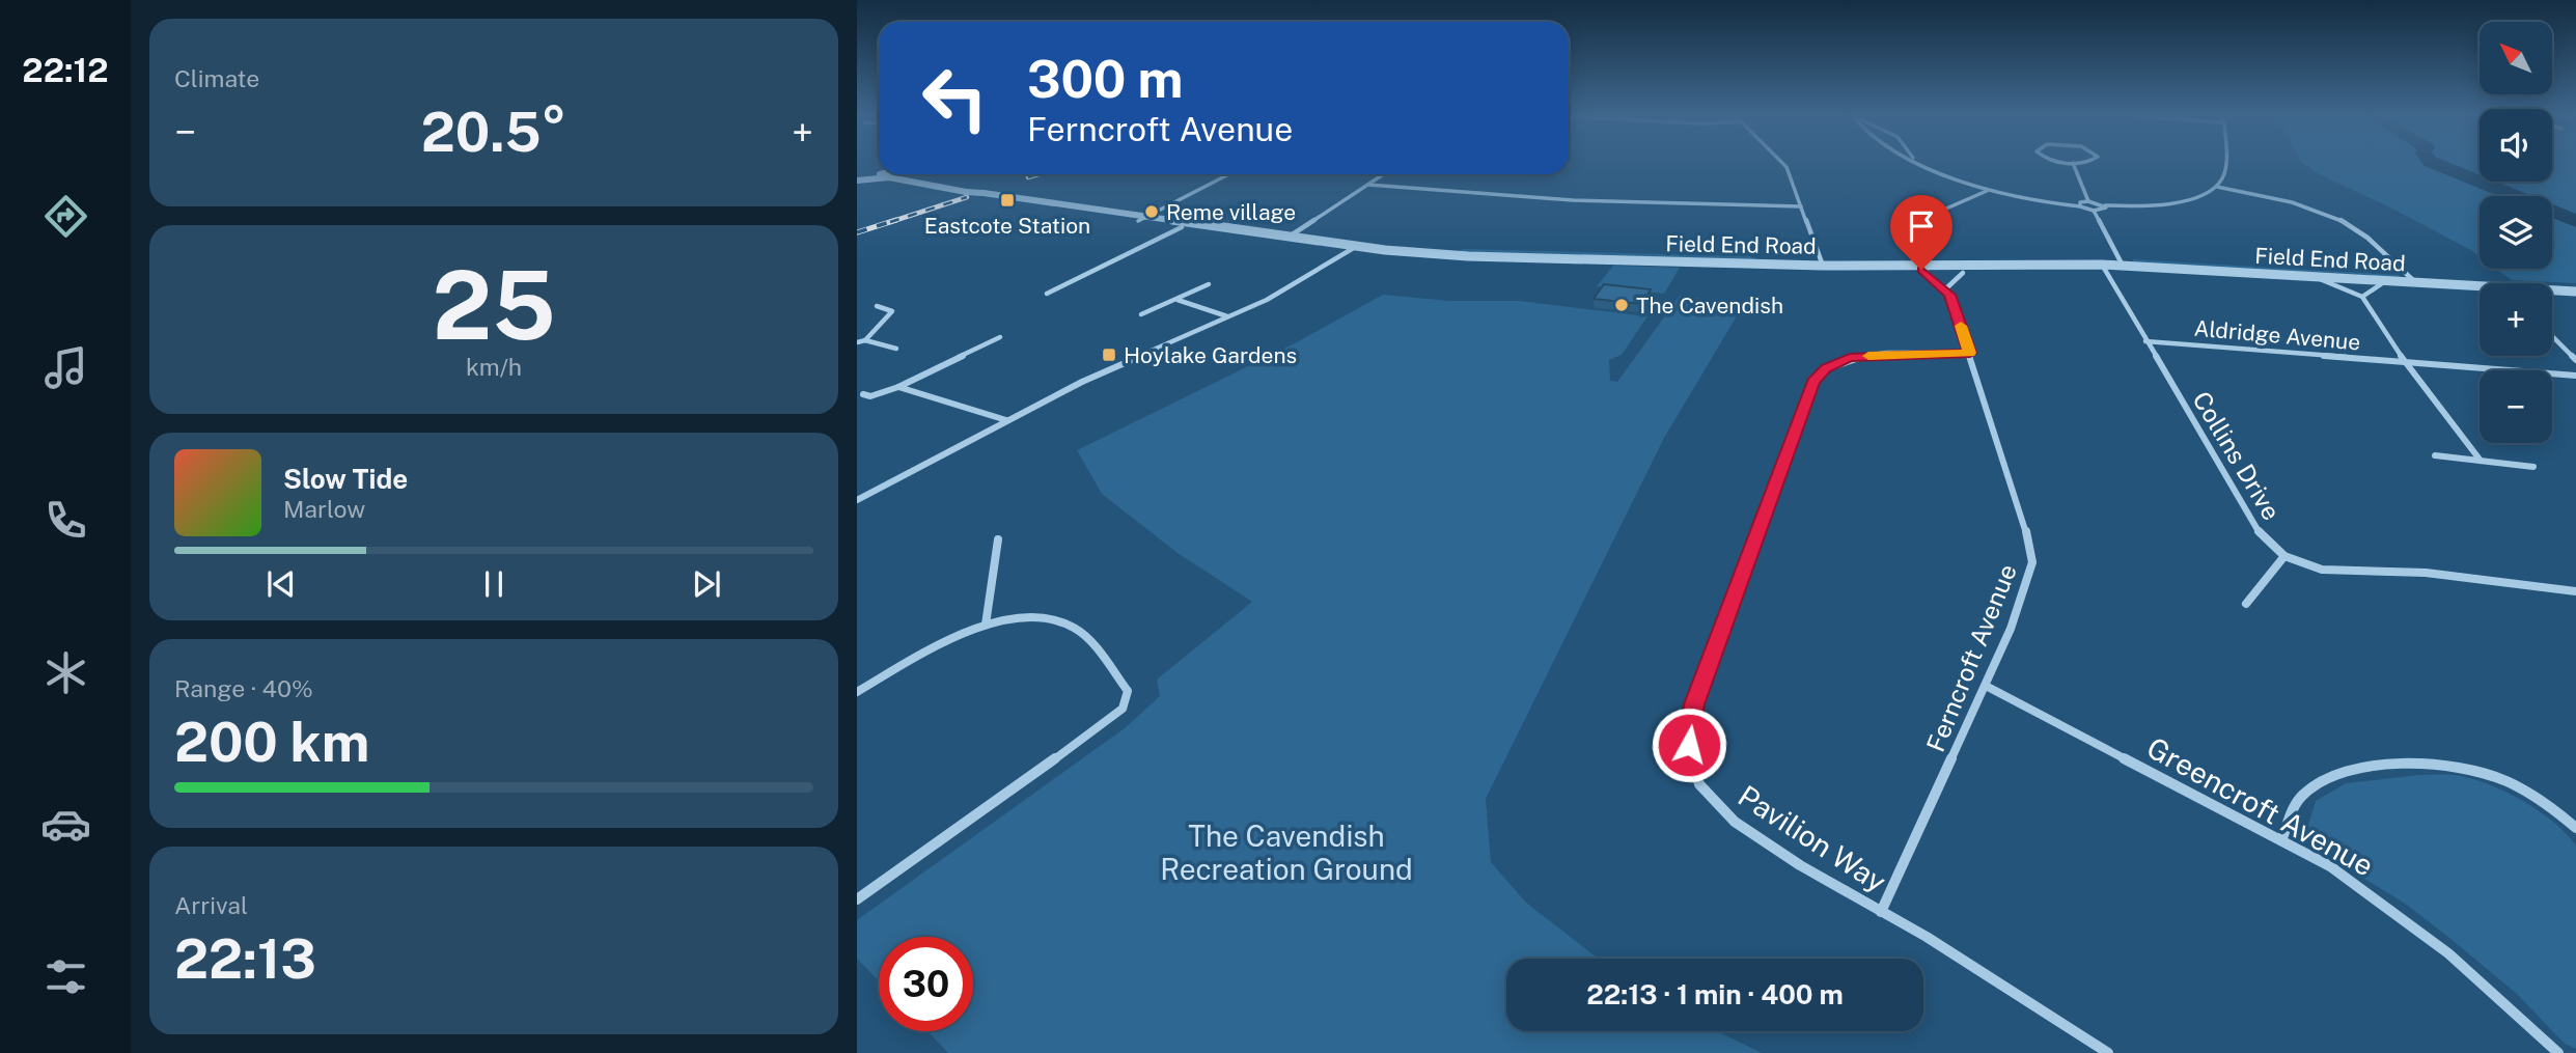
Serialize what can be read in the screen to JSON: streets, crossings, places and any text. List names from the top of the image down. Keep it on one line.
{"streets":{"street":["Field End Road","Aldridge Avenue","Collins Drive","Ferncroft Avenue","Greencroft Avenue","Pavilion Way"]},"crossings":[["Field End Road","Collins Drive"],["Field End Road","Ferncroft Avenue"],["Aldridge Avenue","Collins Drive"],["Ferncroft Avenue","Greencroft Avenue"],["Ferncroft Avenue","Pavilion Way"]],"parks":["The Cavendish Recreation Ground"],"places":{"transit":["Eastcote Station","Hoylake Gardens"],"other":["Reme village","The Cavendish"]},"north":"top left","page":{"tabs":"22:12","tile":["Climate",["25","km/h"],["Range · 40%","200 km"],["Arrival","22:13"]],"map_buttons":["+","−"],"turn":["300 m","Ferncroft Avenue"],"heat":["−","20.5°","+"],"song":["Slow Tide","Marlow"],"limit":"30","trip":"22:13 · 1 min · 400 m"}}
